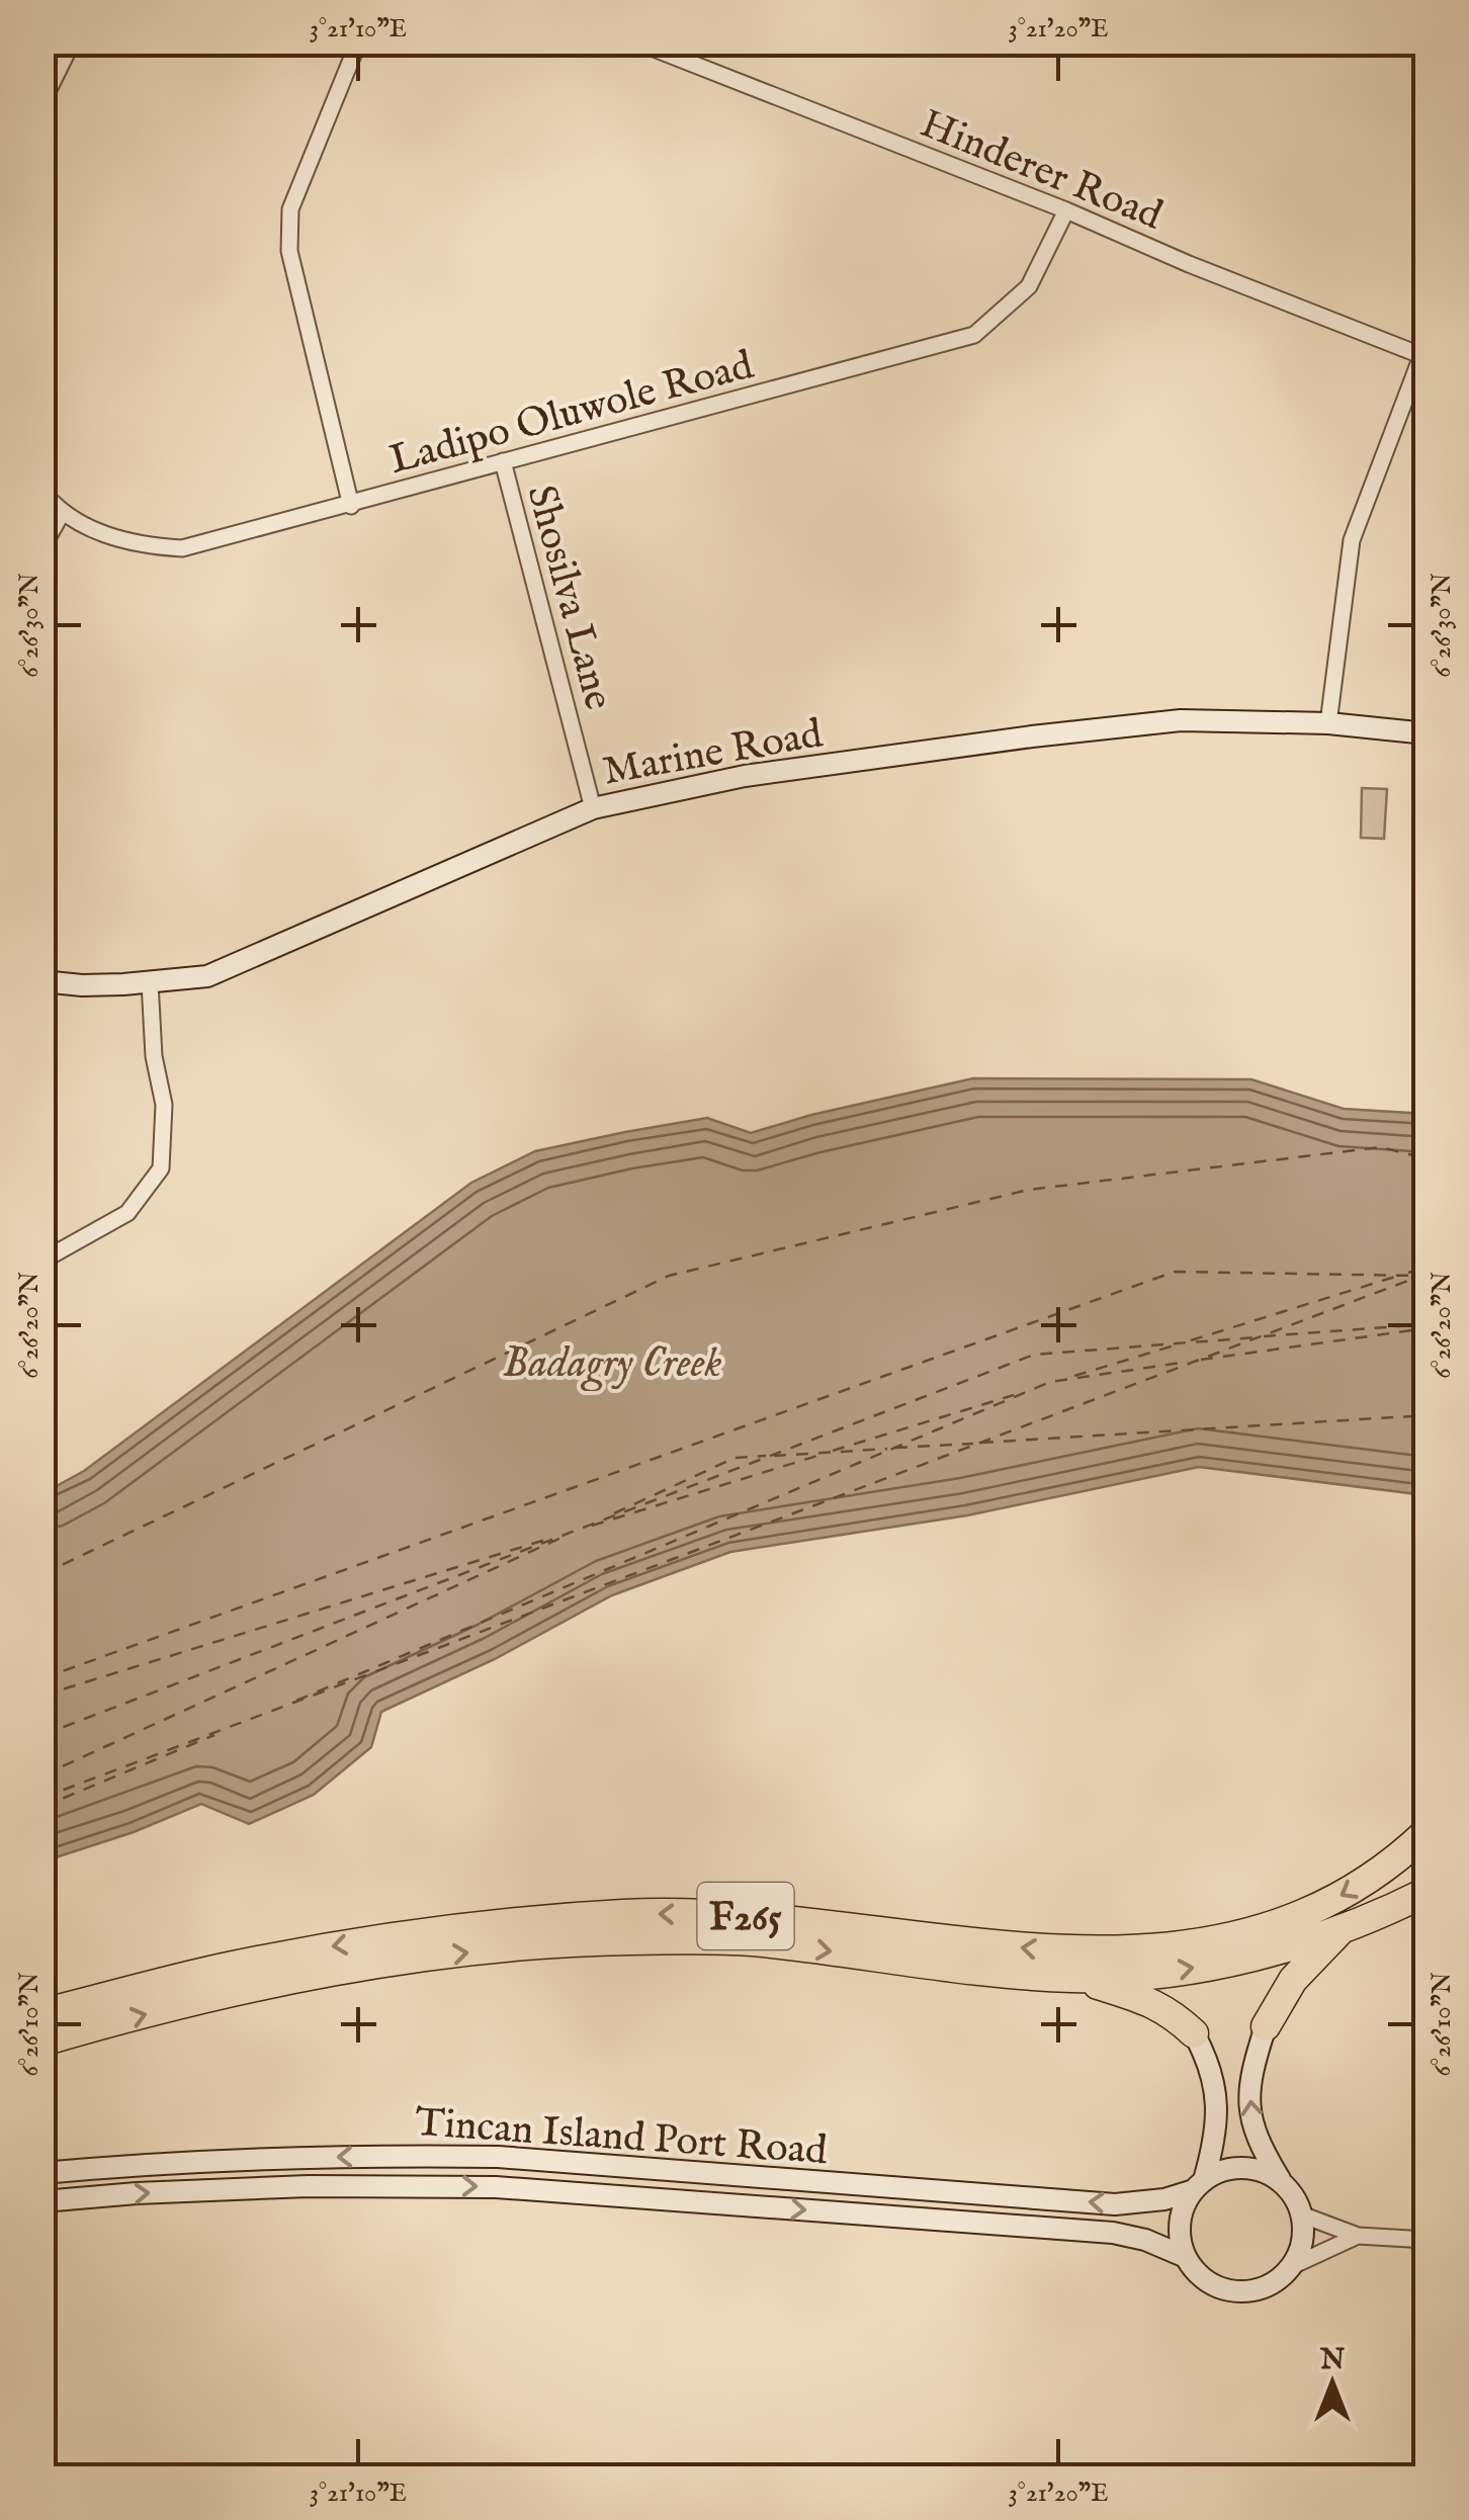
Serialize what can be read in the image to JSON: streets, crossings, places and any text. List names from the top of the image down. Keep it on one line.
{"streets":{"highway":["F265"],"street":["Hinderer Road","Ladipo Oluwole Road","Shosilva Lane","Marine Road","Tincan Island Port Road"]},"crossings":[["Hinderer Road","Ladipo Oluwole Road"],["Ladipo Oluwole Road","Shosilva Lane"],["Shosilva Lane","Marine Road"]],"water":["Badagry Creek"],"north":"top","coordinates":["3°21'10\"E","3°21'20\"E","6°26'30\"N","6°26'20\"N","6°26'10\"N"]}
